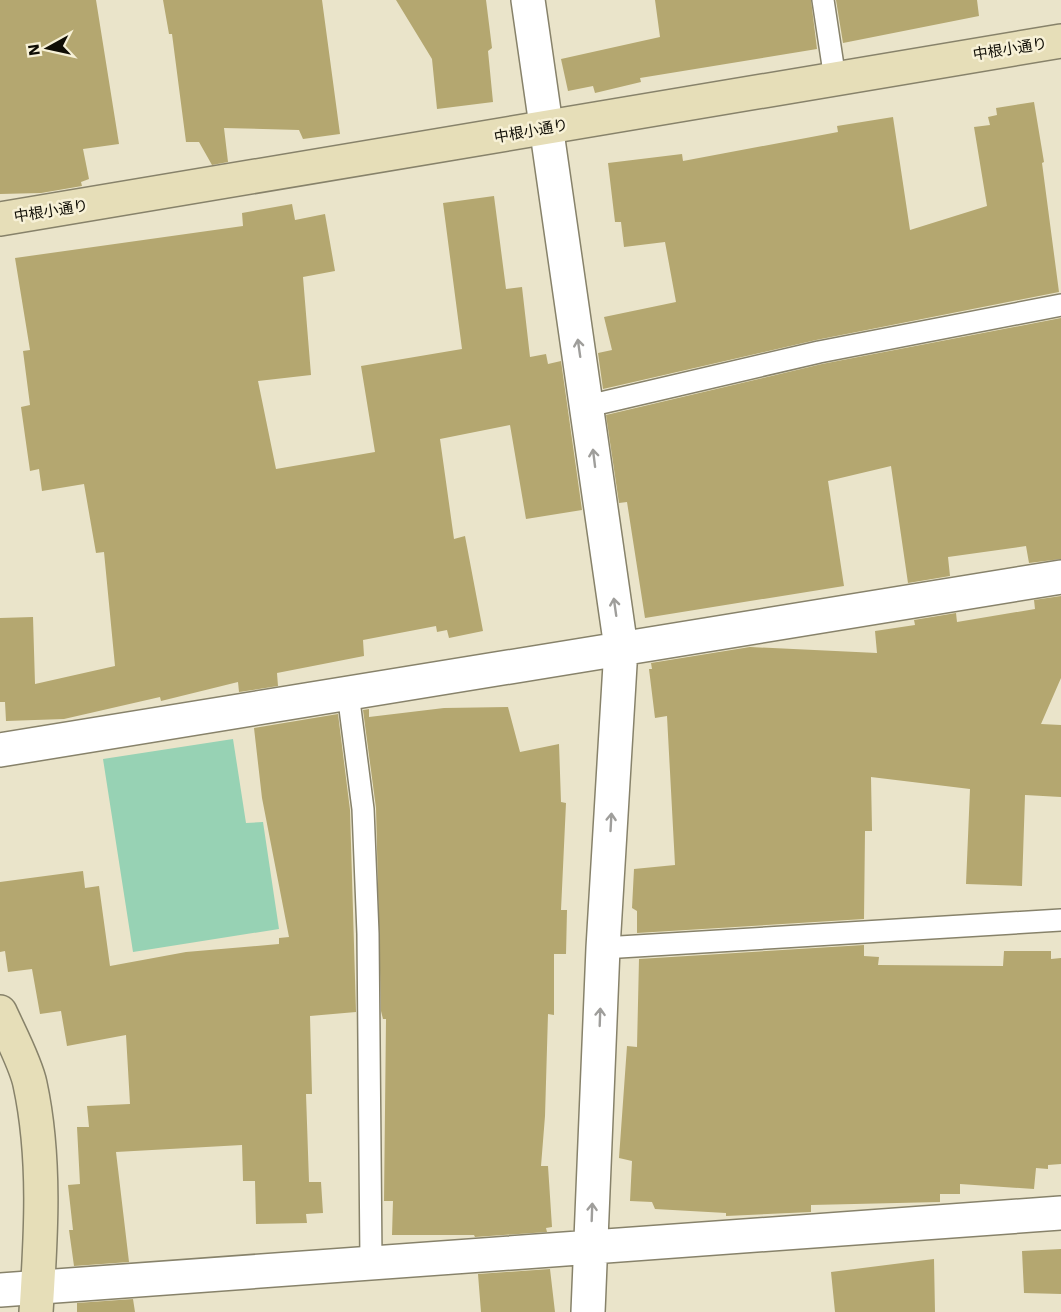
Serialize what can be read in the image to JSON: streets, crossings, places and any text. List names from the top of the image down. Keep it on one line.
{"streets":{"street":["中根小通り"]},"north":"left"}
